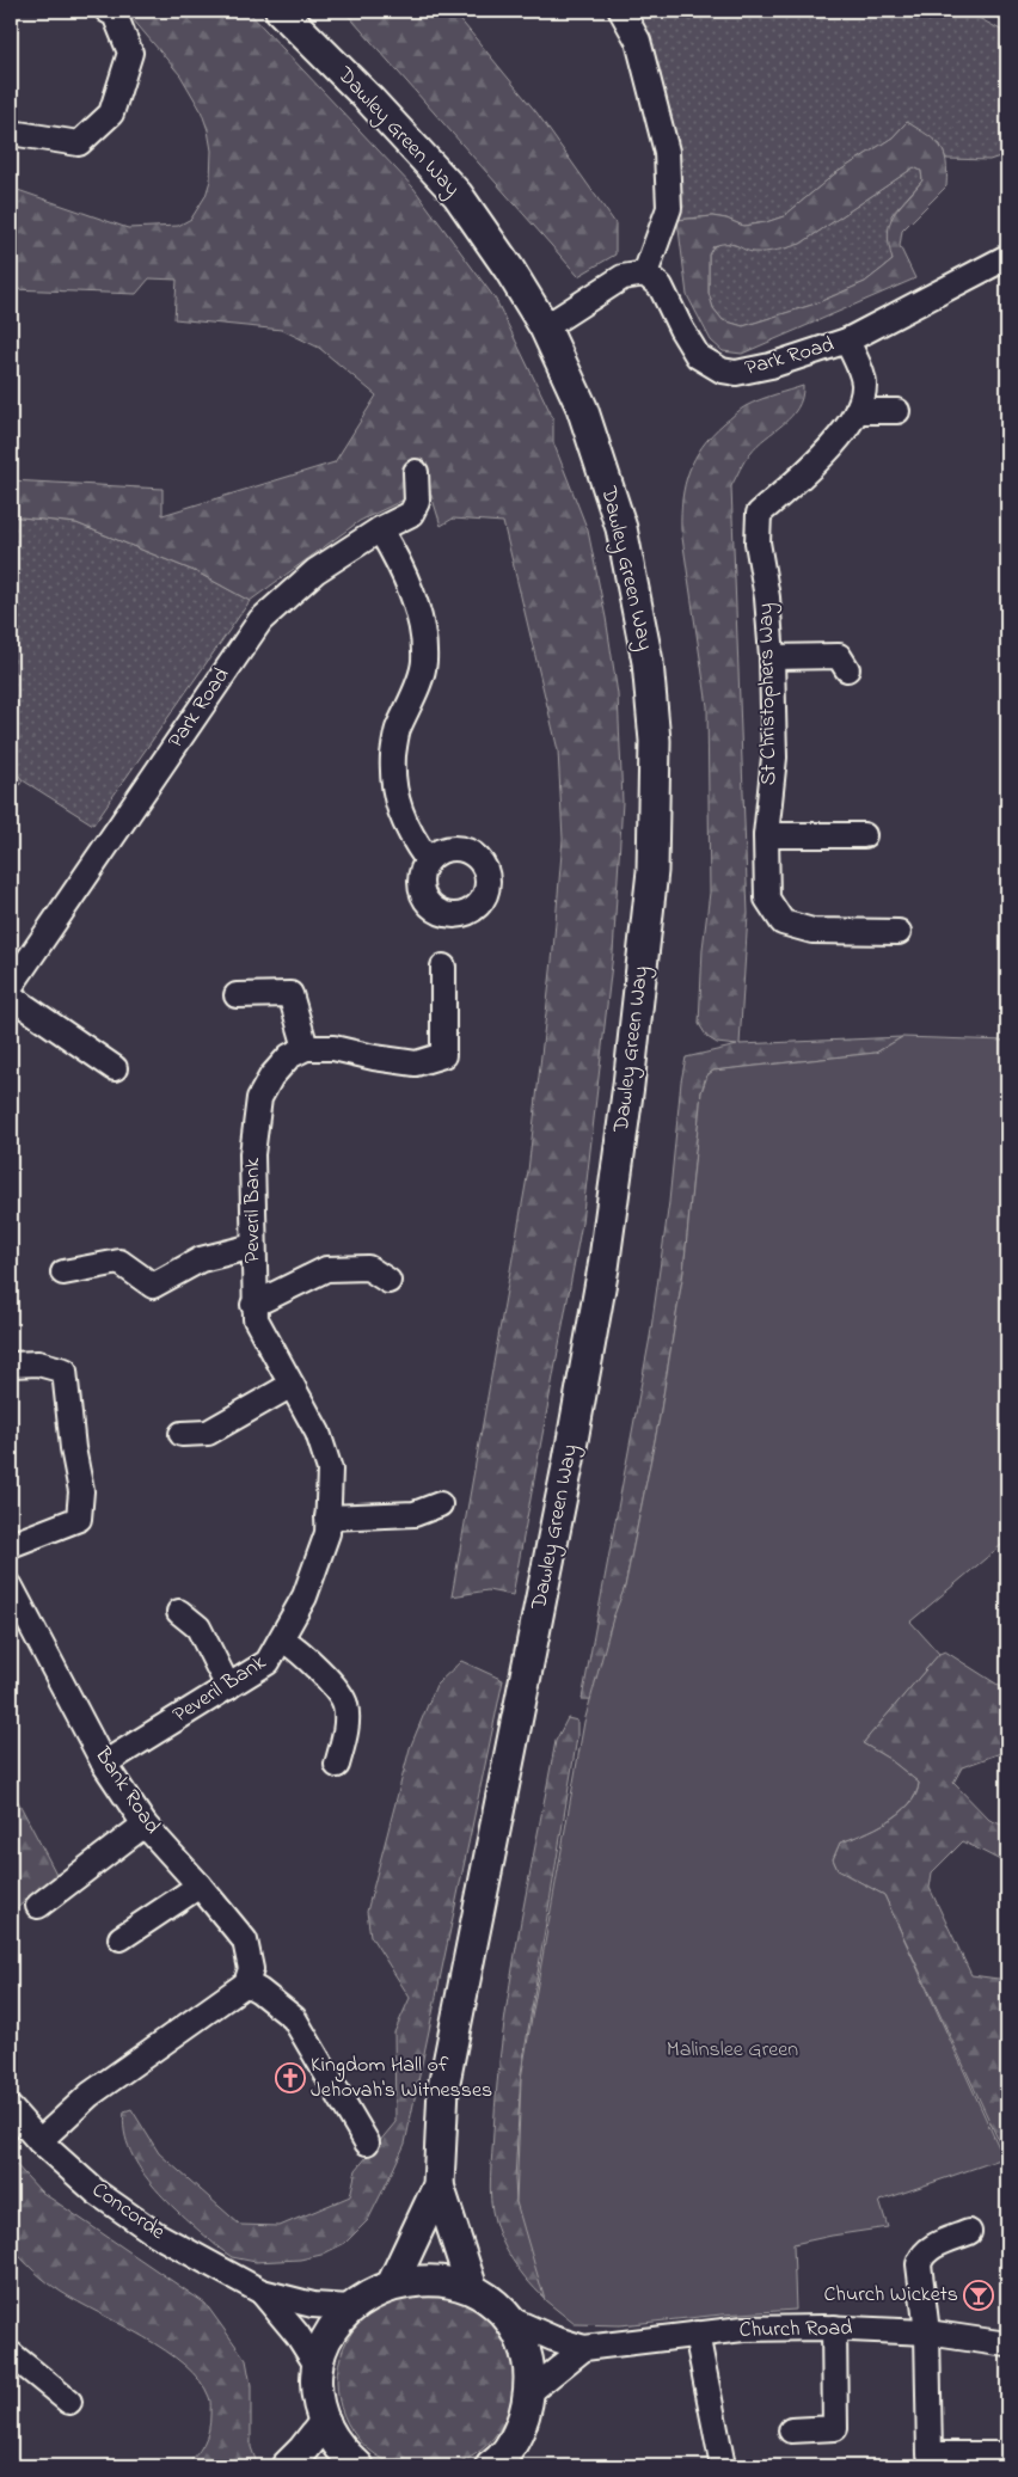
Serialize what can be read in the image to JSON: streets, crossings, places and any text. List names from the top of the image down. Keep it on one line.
{"streets":{"main road":["Dawley Green Way"],"street":["Park Road","St Christophers Way","Peveril Bank","Bank Road","Concorde","Church Road"]},"crossings":[["Park Road","St Christophers Way"],["Peveril Bank","Bank Road"]],"parks":["Malinslee Green"],"places":{"church":["Kingdom Hall of Jehovah's Witnesses"],"bar":["Church Wickets"]}}
